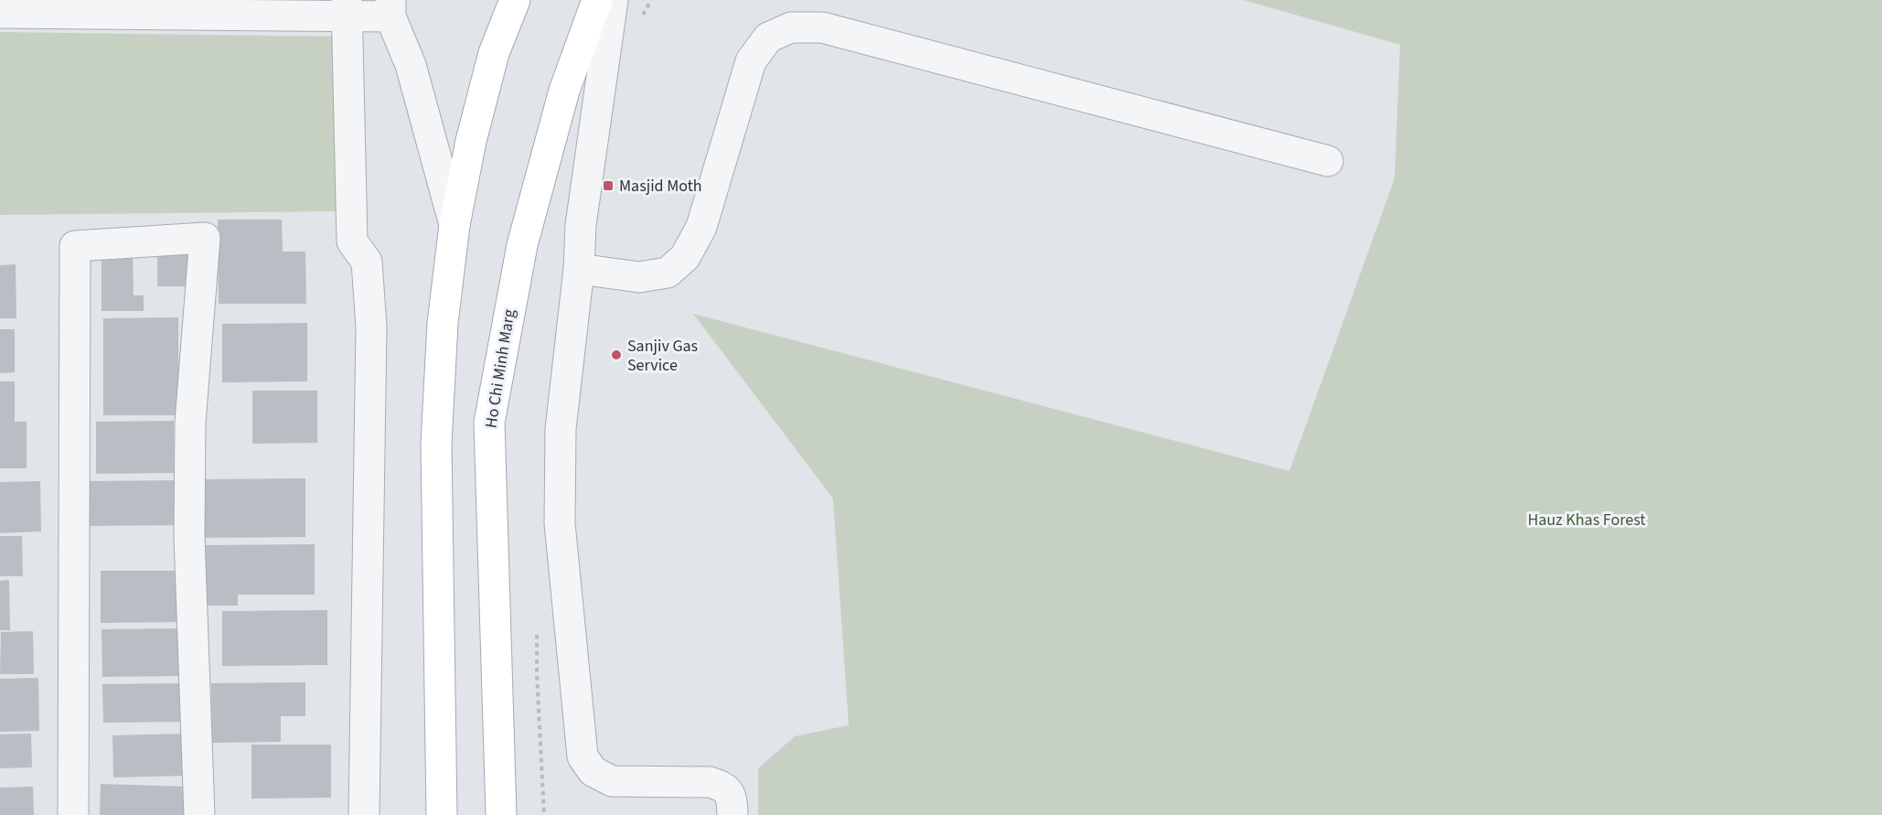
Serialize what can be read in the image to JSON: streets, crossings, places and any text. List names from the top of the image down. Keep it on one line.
{"streets":{"main road":["Ho Chi Minh Marg"]},"parks":["Hauz Khas Forest"],"places":{"transit":["Masjid Moth"],"other":["Sanjiv Gas Service"]}}
